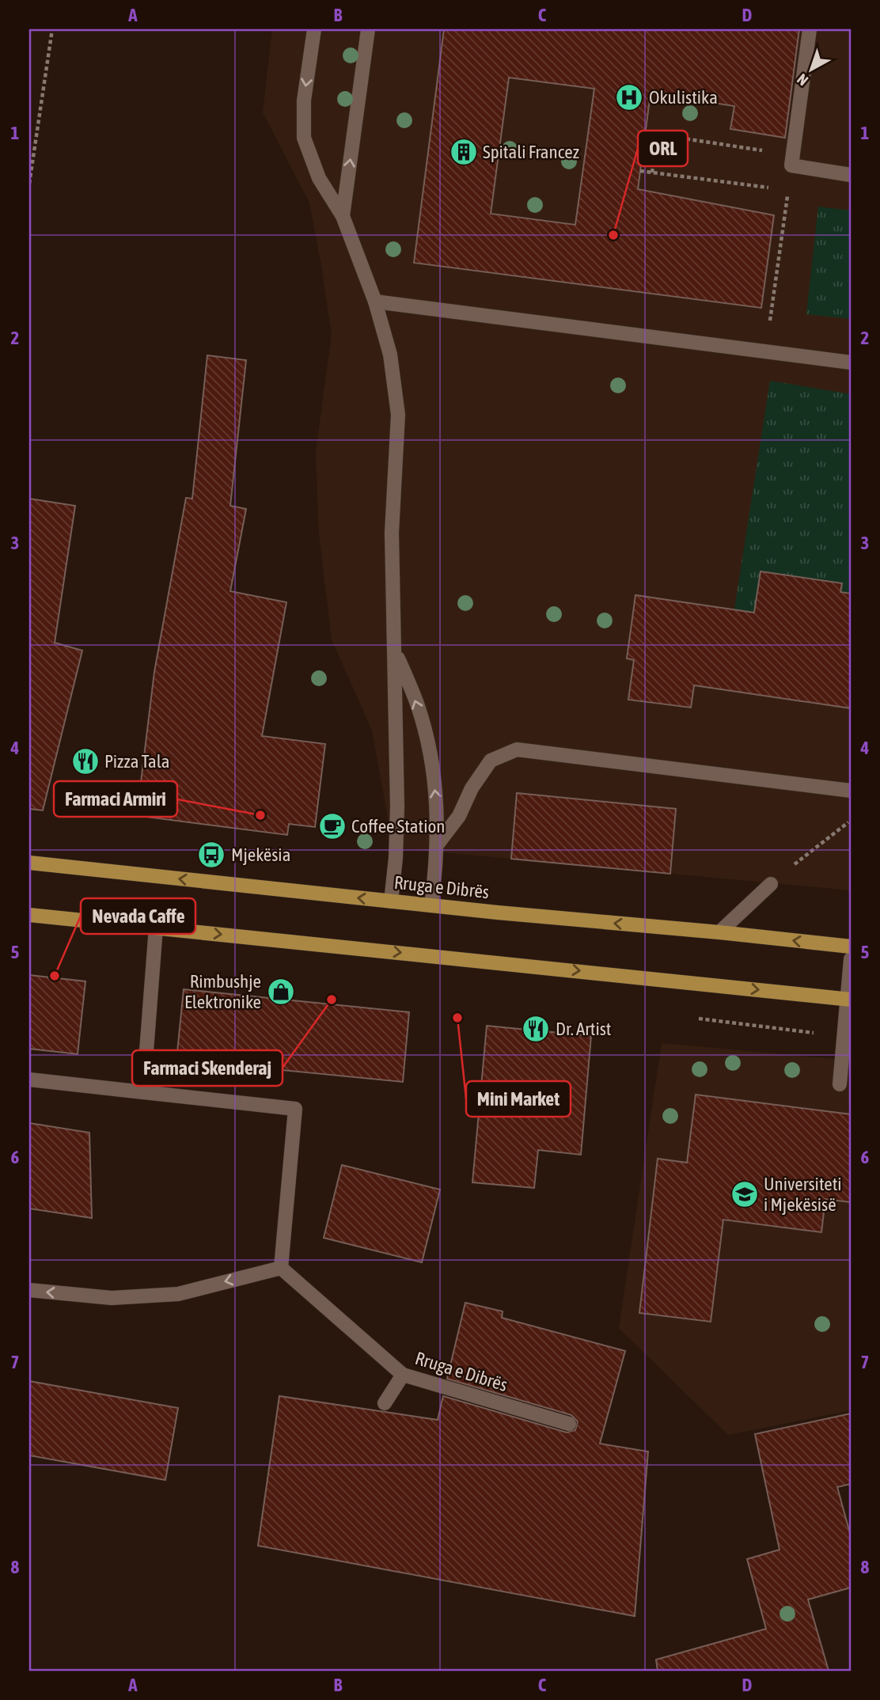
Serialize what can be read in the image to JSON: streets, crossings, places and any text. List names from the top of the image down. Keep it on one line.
{"streets":{"main road":["Rruga e Dibrës"]},"places":{"hospital":["Okulistika"],"building":["Spitali Francez"],"other":["ORL","Farmaci Armiri","Nevada Caffe","Farmaci Skenderaj","Mini Market"],"restaurant":["Pizza Tala","Dr. Artist"],"cafe":["Coffee Station"],"bus stop":["Mjekësia"],"shop":["Rimbushje Elektronike"],"school or university":["Universiteti i Mjekësisë"]},"north":"bottom left","grid":{"columns":["A","B","C","D"],"rows":["1","2","3","4","5","6","7","8"]}}
